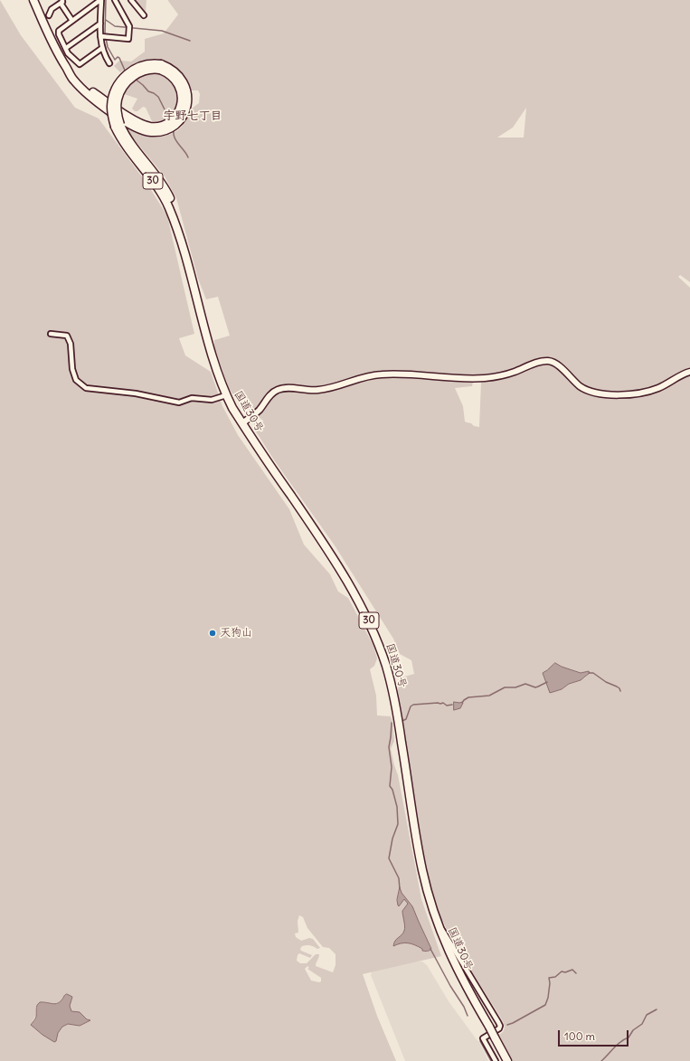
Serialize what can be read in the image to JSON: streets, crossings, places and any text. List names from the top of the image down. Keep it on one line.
{"streets":{"highway":["30","国道30号"]},"districts":["宇野七丁目"],"places":["天狗山"],"scale_bar":"100 m"}
